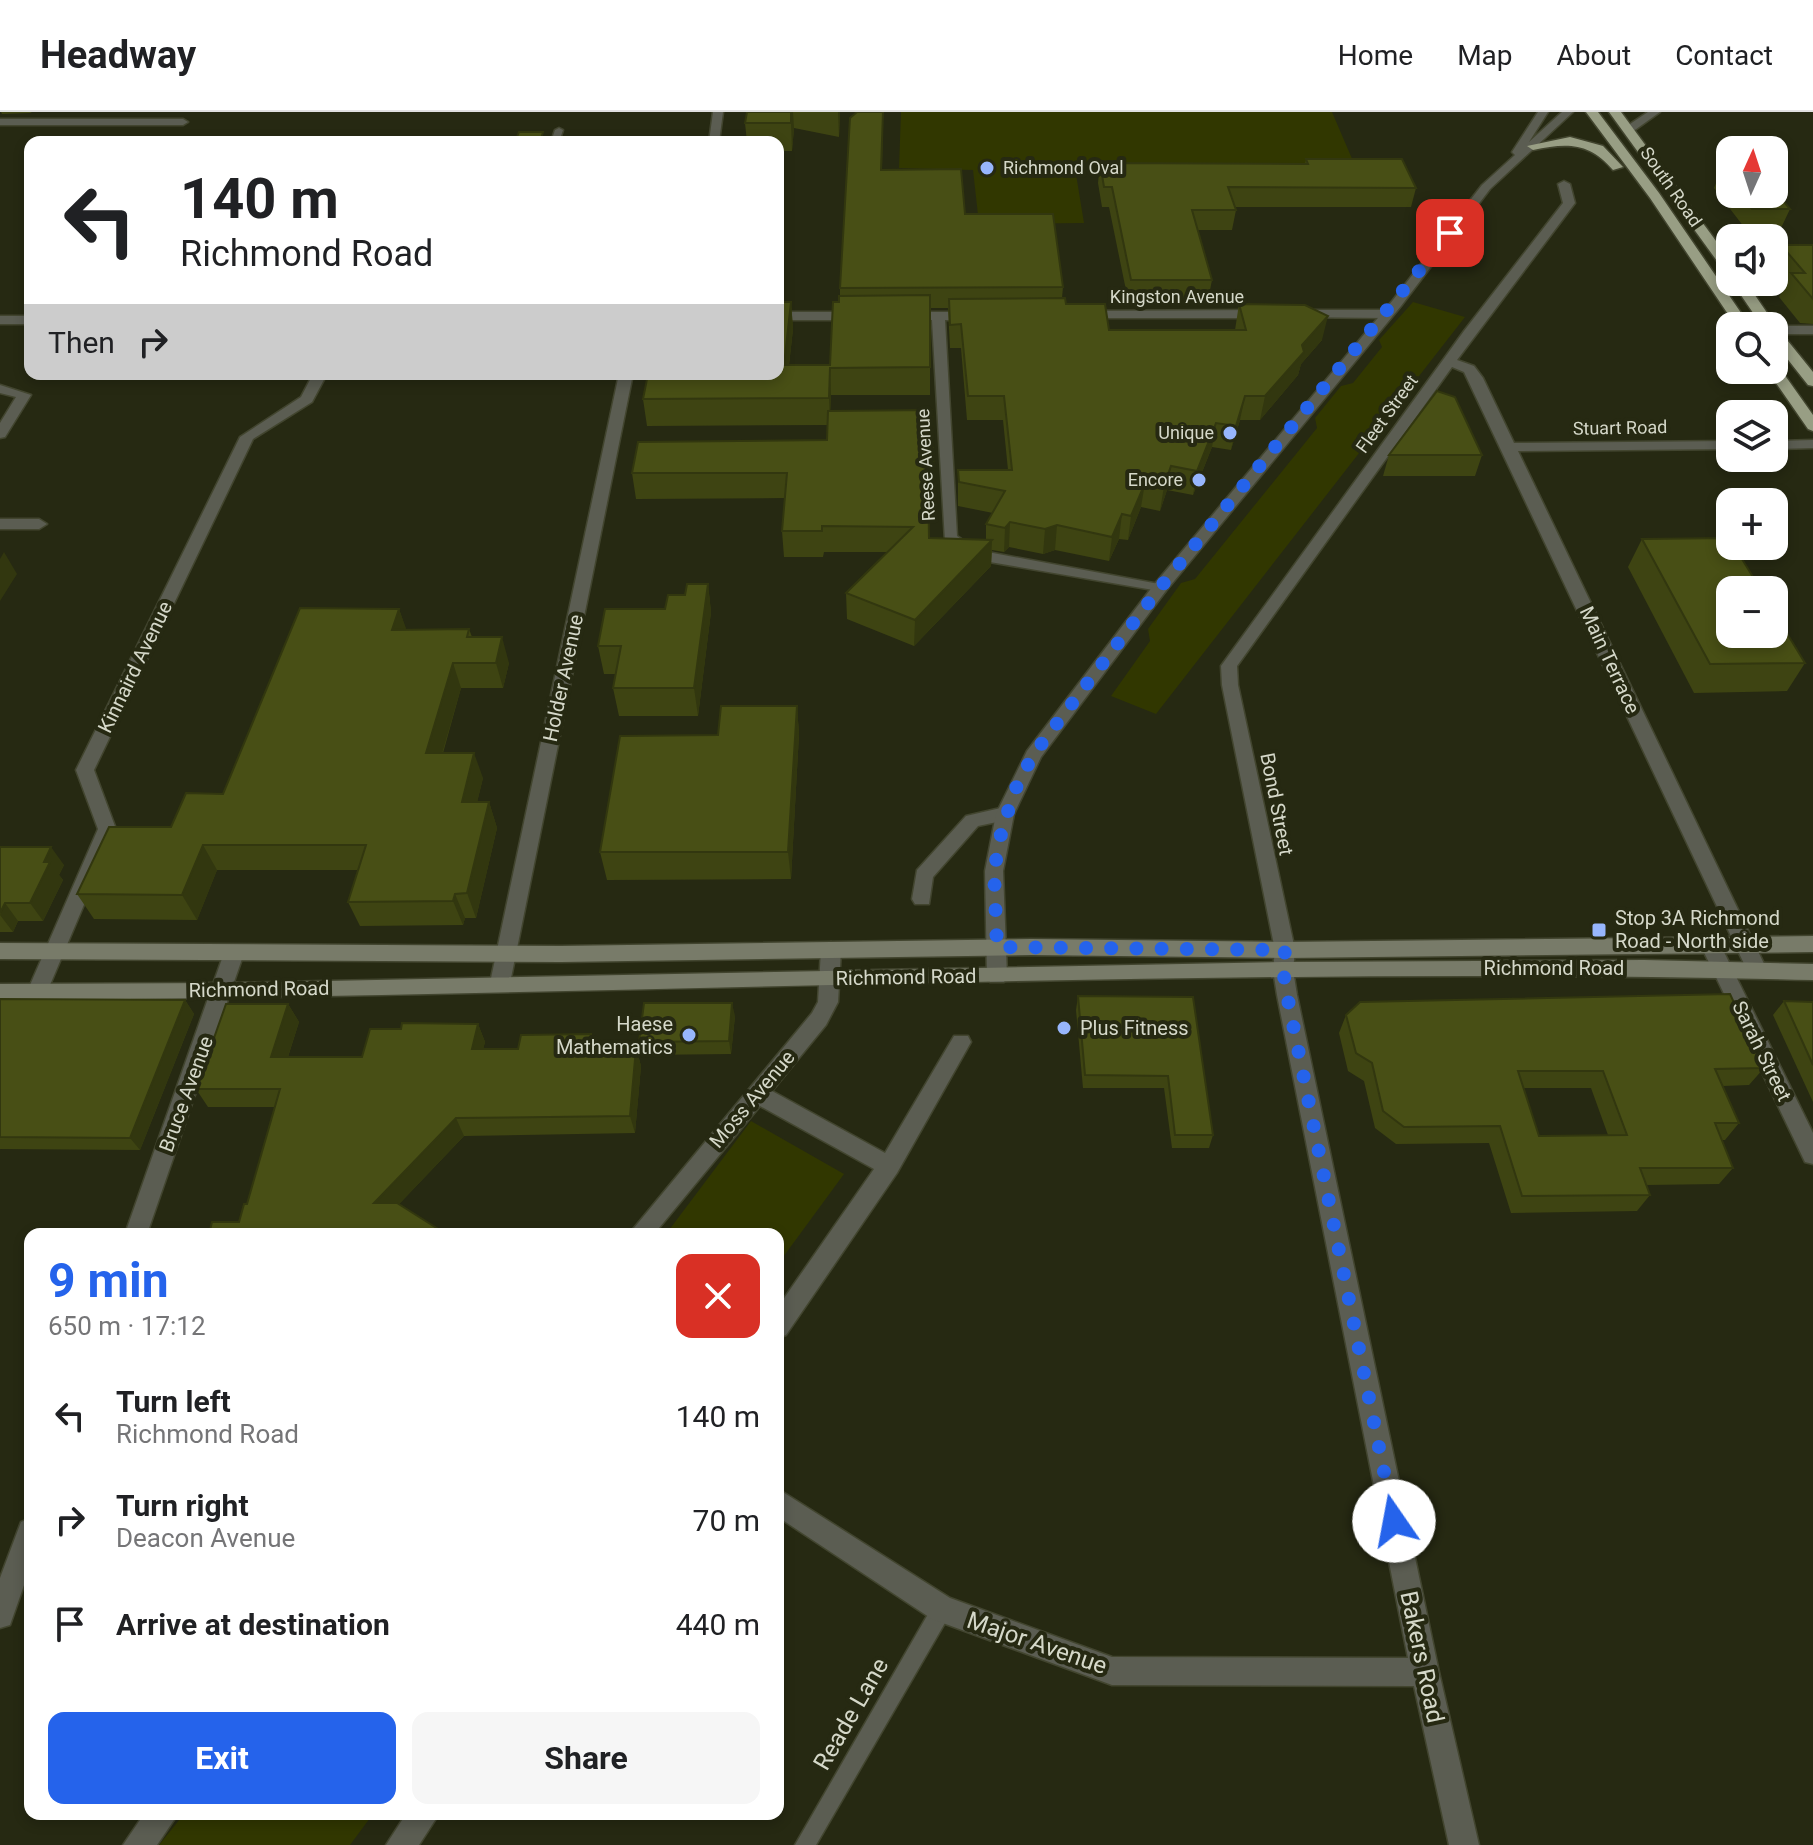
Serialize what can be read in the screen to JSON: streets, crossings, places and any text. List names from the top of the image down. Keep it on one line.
{"streets":{"highway":["South Road"],"main road":["Richmond Road"],"street":["Kingston Avenue","Fleet Street","Stuart Road","Reese Avenue","Main Terrace","Kinnaird Avenue","Holder Avenue","Bond Street","Sarah Street","Bruce Avenue","Moss Avenue","Major Avenue","Bakers Road"],"lane":["Reade Lane"]},"crossings":[["Fleet Street","Main Terrace"],["Fleet Street","Bond Street"],["Stuart Road","Main Terrace"],["Main Terrace","Richmond Road"],["Kinnaird Avenue","Richmond Road"],["Holder Avenue","Richmond Road"],["Bond Street","Richmond Road"],["Bond Street","Bakers Road"],["Richmond Road","Sarah Street"],["Richmond Road","Bruce Avenue"],["Richmond Road","Moss Avenue"],["Richmond Road","Bakers Road"],["Major Avenue","Bakers Road"],["Major Avenue","Reade Lane"]],"places":{"other":["Richmond Oval","Unique","Encore","Plus Fitness","Haese Mathematics"],"transit":["Stop 3A Richmond Road - North side"]},"north":"top","page":{"header":"Headway","nav":["Home","Map","About","Contact"],"map_buttons":["+","−"],"turn":["140 m","Richmond Road"],"then":"Then","heading":["9 min","650 m · 17:12"],"list":[{"name":"Turn left","note":"Richmond Road","value":"140 m"},{"name":"Turn right","note":"Deacon Avenue","value":"70 m"},{"name":"Arrive at destination","value":"440 m"}],"buttons":["Exit","Share"]}}
